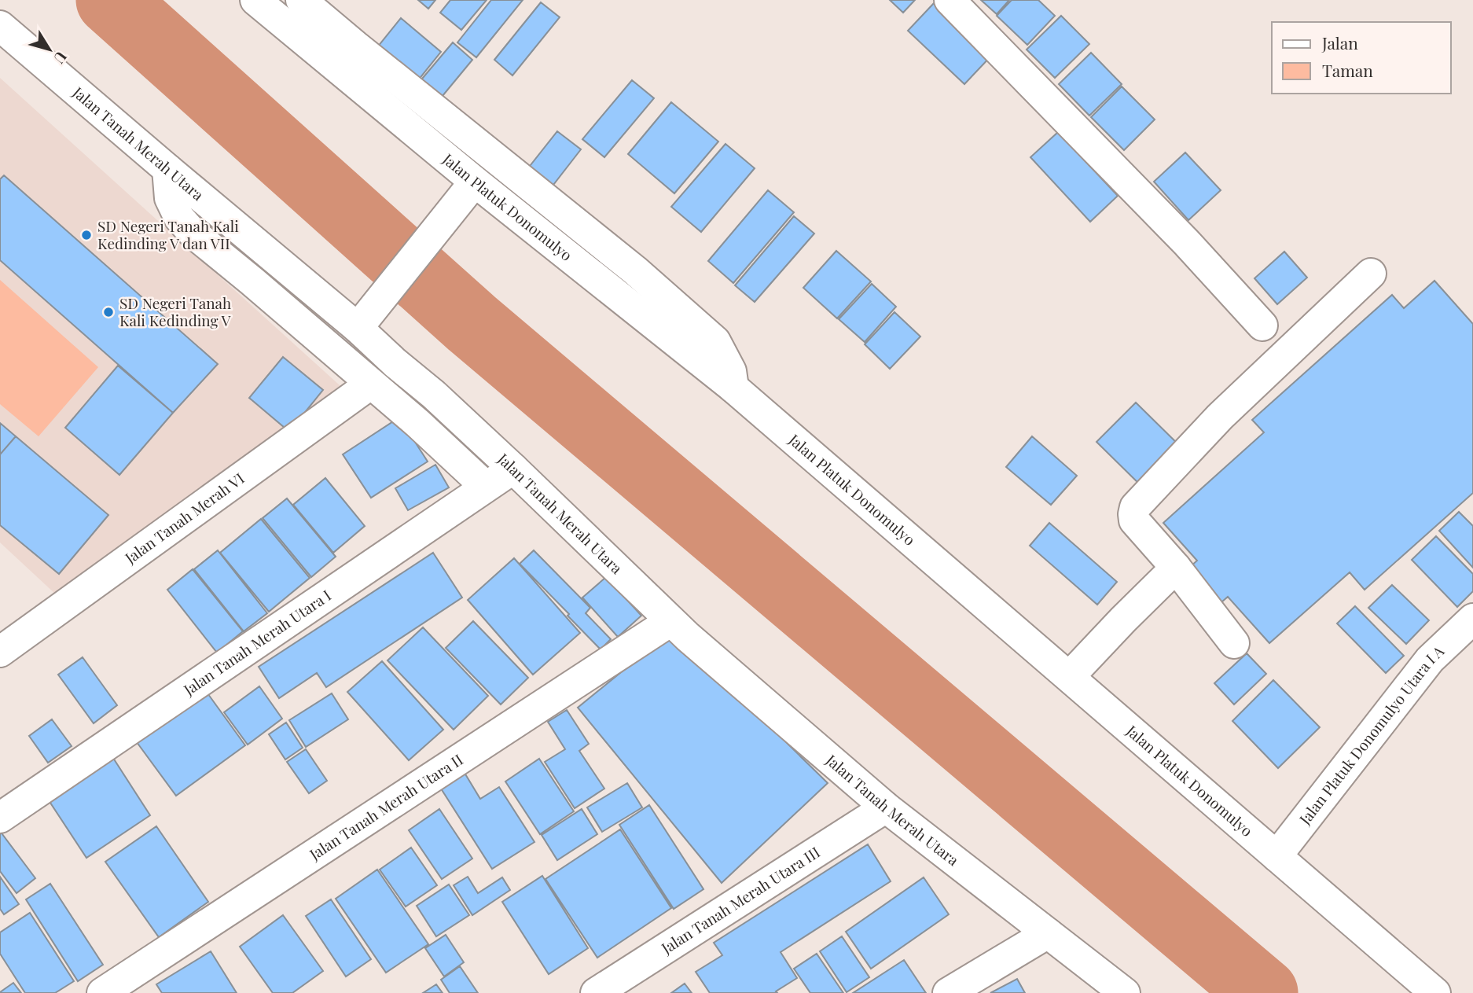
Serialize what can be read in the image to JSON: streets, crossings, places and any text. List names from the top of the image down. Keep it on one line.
{"streets":{"street":["Jalan Tanah Merah Utara","Jalan Platuk Donomulyo","Jalan Tanah Merah VI","Jalan Tanah Merah Utara I","Jalan Platuk Donomulyo Utara I A","Jalan Tanah Merah Utara II","Jalan Tanah Merah Utara III"]},"crossings":[["Jalan Tanah Merah Utara","Jalan Tanah Merah Utara I"],["Jalan Tanah Merah Utara","Jalan Tanah Merah Utara II"],["Jalan Tanah Merah Utara","Jalan Tanah Merah Utara III"],["Jalan Platuk Donomulyo","Jalan Platuk Donomulyo Utara I A"]],"places":["SD Negeri Tanah Kali Kedinding V dan VII","SD Negeri Tanah Kali Kedinding V"],"legend":["Jalan","Taman"],"north":"bottom right"}
